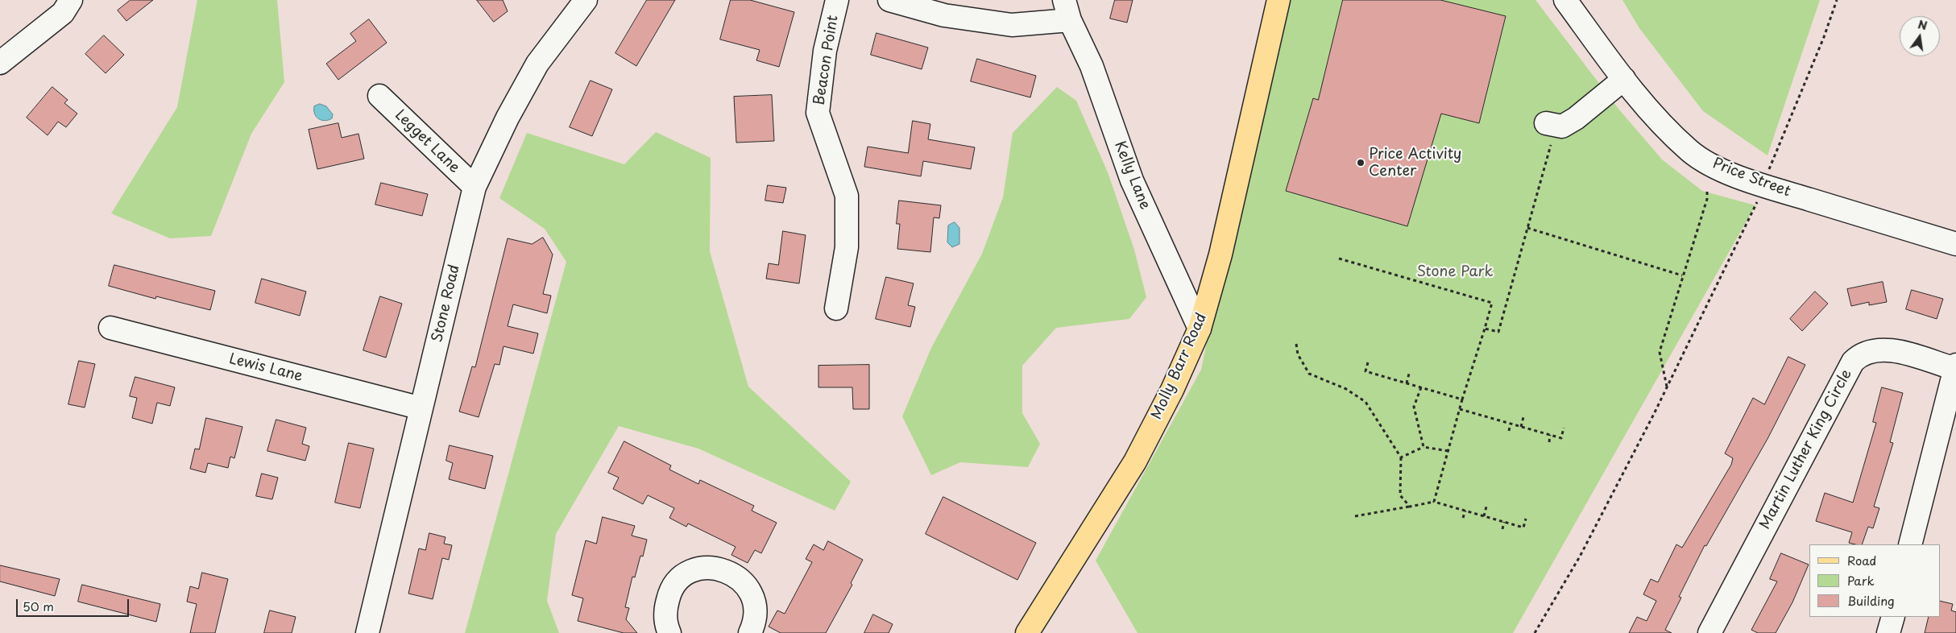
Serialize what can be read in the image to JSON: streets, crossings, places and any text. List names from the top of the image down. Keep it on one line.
{"streets":{"main road":["Molly Barr Road"],"street":["Beacon Point","Legget Lane","Kelly Lane","Price Street","Stone Road","Lewis Lane","Martin Luther King Circle"]},"crossings":[["Legget Lane","Stone Road"],["Kelly Lane","Molly Barr Road"],["Stone Road","Lewis Lane"]],"parks":["Stone Park"],"places":["Price Activity Center"],"legend":["Road","Park","Building"],"scale_bar":"50 m","north":"top"}
